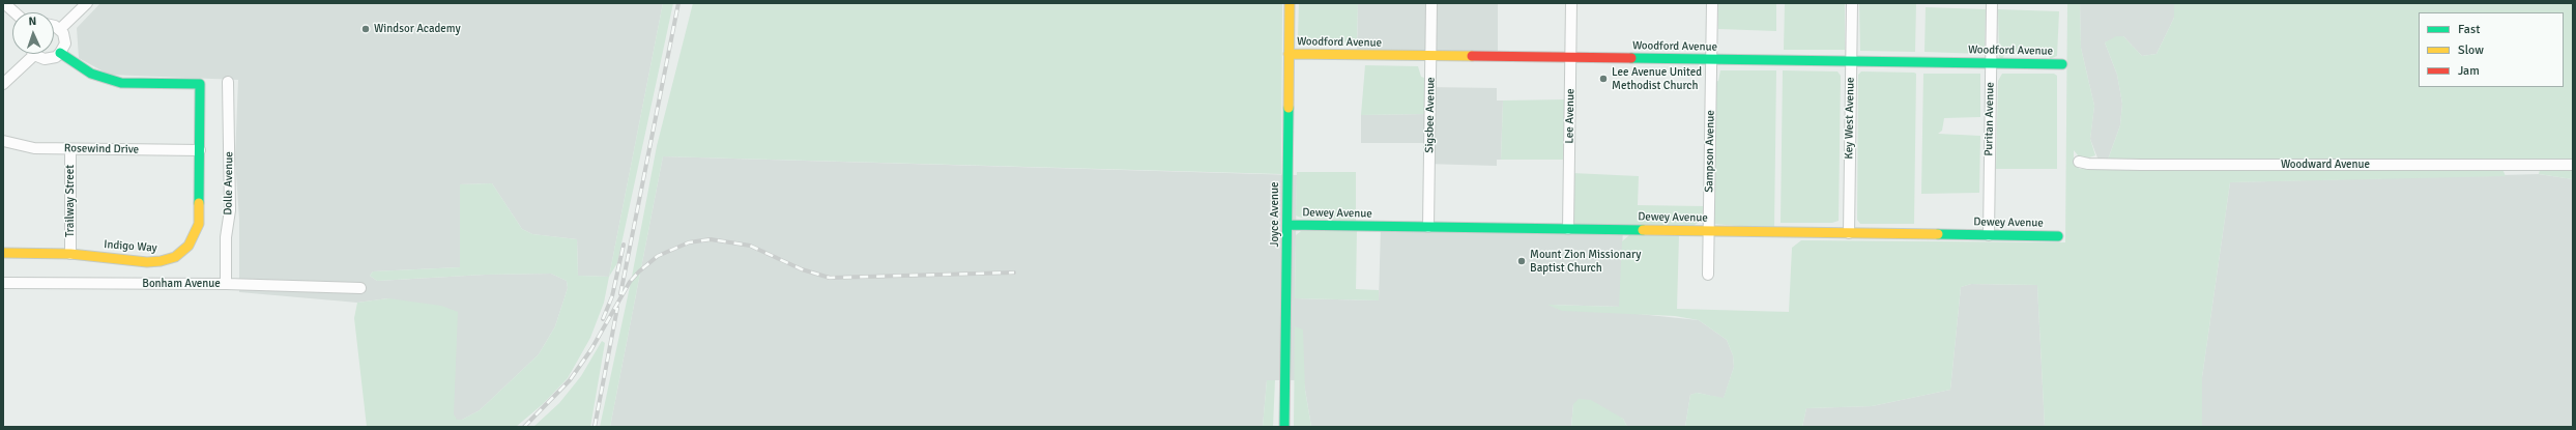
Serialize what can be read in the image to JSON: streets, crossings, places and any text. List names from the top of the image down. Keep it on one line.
{"streets":{"street":["Woodford Avenue","Sigsbee Avenue","Lee Avenue","Key West Avenue","Puritan Avenue","Rosewind Drive","Sampson Avenue","Woodward Avenue","Dolle Avenue","Trailway Street","Dewey Avenue","Joyce Avenue","Indigo Way","Bonham Avenue"]},"crossings":[["Woodford Avenue","Sigsbee Avenue"],["Woodford Avenue","Lee Avenue"],["Woodford Avenue","Key West Avenue"],["Woodford Avenue","Puritan Avenue"],["Woodford Avenue","Sampson Avenue"],["Woodford Avenue","Joyce Avenue"],["Sigsbee Avenue","Dewey Avenue"],["Lee Avenue","Dewey Avenue"],["Key West Avenue","Dewey Avenue"],["Puritan Avenue","Dewey Avenue"],["Rosewind Drive","Trailway Street"],["Rosewind Drive","Indigo Way"],["Sampson Avenue","Dewey Avenue"],["Dolle Avenue","Bonham Avenue"],["Trailway Street","Indigo Way"],["Dewey Avenue","Joyce Avenue"]],"places":["Windsor Academy","Lee Avenue United Methodist Church","Mount Zion Missionary Baptist Church"],"legend":["Fast","Slow","Jam"],"north":"top"}
